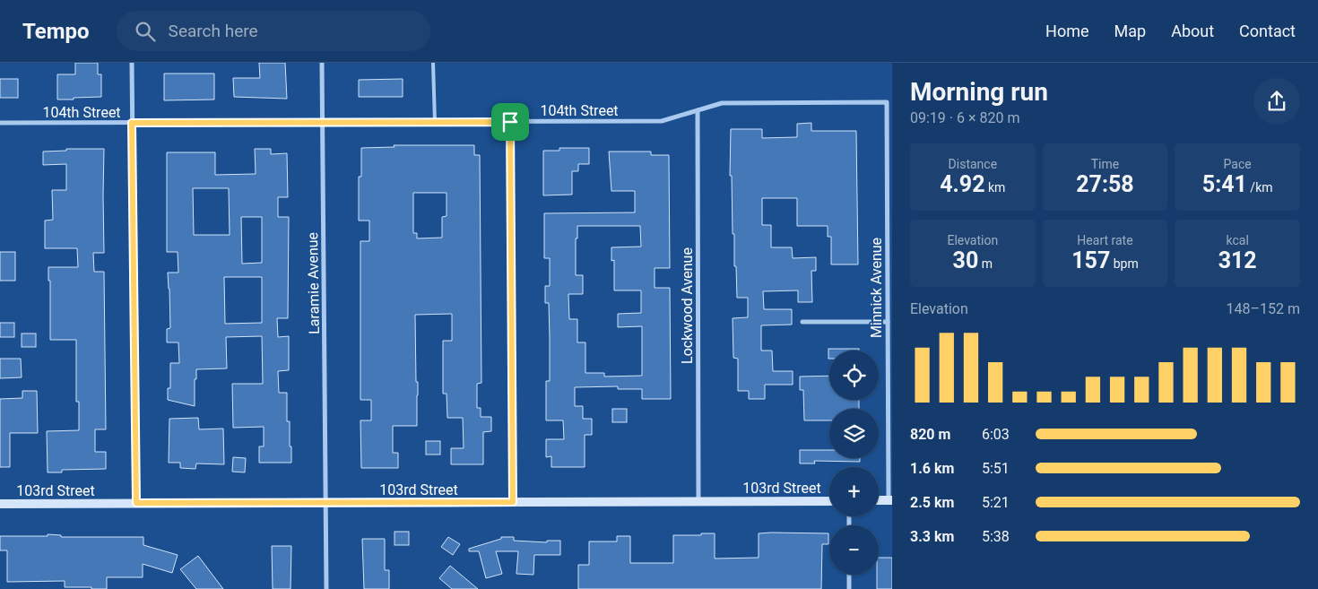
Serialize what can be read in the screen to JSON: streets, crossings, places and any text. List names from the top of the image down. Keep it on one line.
{"streets":{"main road":["103rd Street"],"street":["104th Street","Laramie Avenue","Minnick Avenue","Lockwood Avenue"]},"crossings":[["104th Street","Laramie Avenue"],["104th Street","Minnick Avenue"],["104th Street","Lockwood Avenue"],["Laramie Avenue","103rd Street"],["Lockwood Avenue","103rd Street"]],"page":{"header":"Tempo","search":"Search here","nav":["Home","Map","About","Contact"],"heading":["Morning run","09:19 · 6 × 820 m"],"stats":[["Distance","4.92 km"],["Time","27:58"],["Pace","5:41 /km"],["Elevation","30 m"],["Heart rate","157 bpm"],["kcal","312"]],"chart":["Elevation","148–152 m"],"map_buttons":["+","−"],"list":[{"name":"820 m","note":"6:03"},{"name":"1.6 km","note":"5:51"},{"name":"2.5 km","note":"5:21"},{"name":"3.3 km","note":"5:38"}]}}
